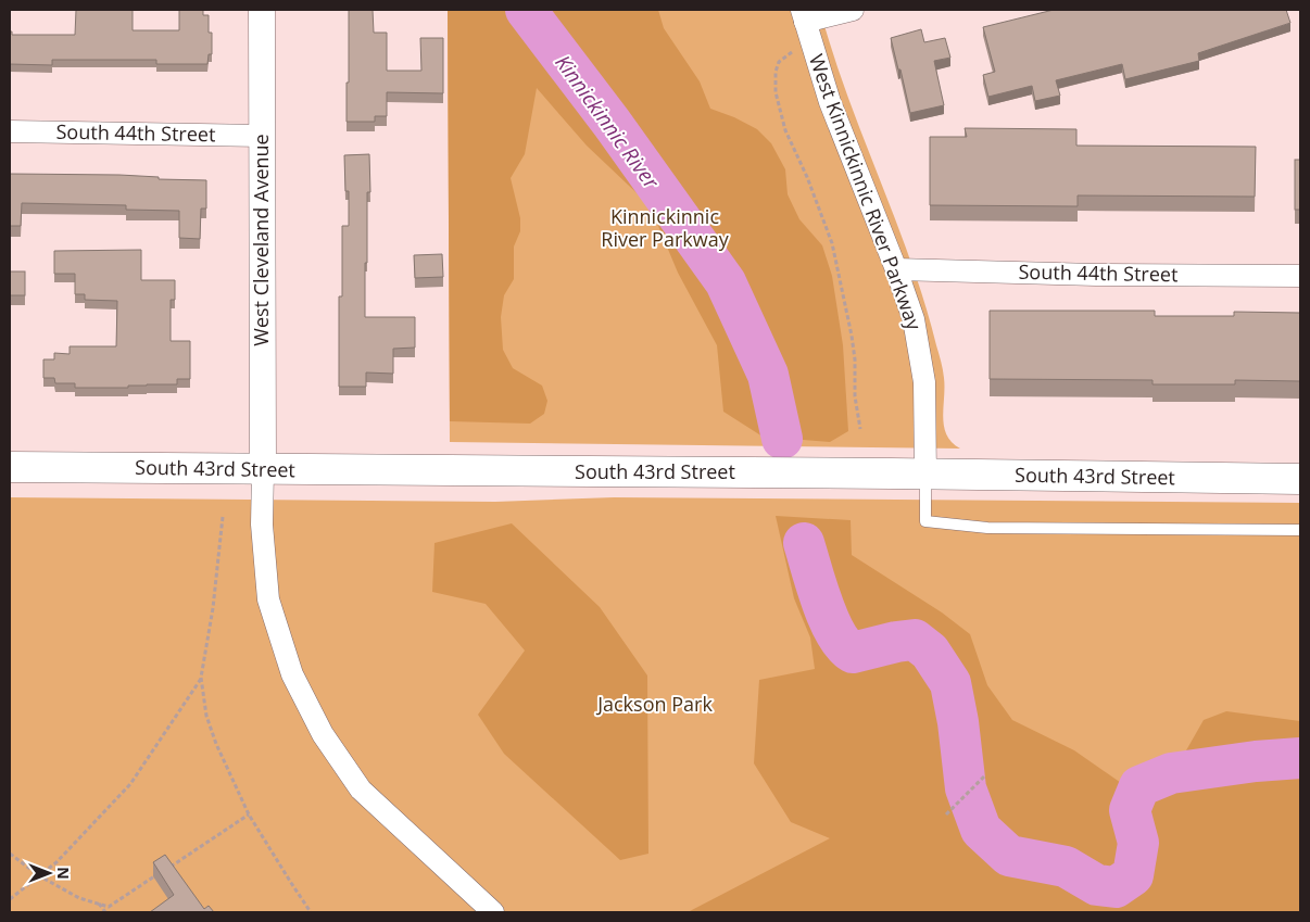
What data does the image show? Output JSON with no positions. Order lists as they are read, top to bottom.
{
  "streets": {
    "main road": ["South 43rd Street"],
    "street": ["South 44th Street", "West Kinnickinnic River Parkway", "West Cleveland Avenue"]
  },
  "crossings": [
    ["South 44th Street", "West Kinnickinnic River Parkway"],
    ["South 44th Street", "West Cleveland Avenue"],
    ["West Kinnickinnic River Parkway", "South 43rd Street"],
    ["West Cleveland Avenue", "South 43rd Street"]
  ],
  "water": ["Kinnickinnic River"],
  "parks": ["Kinnickinnic River Parkway", "Jackson Park"],
  "north": "right"
}
